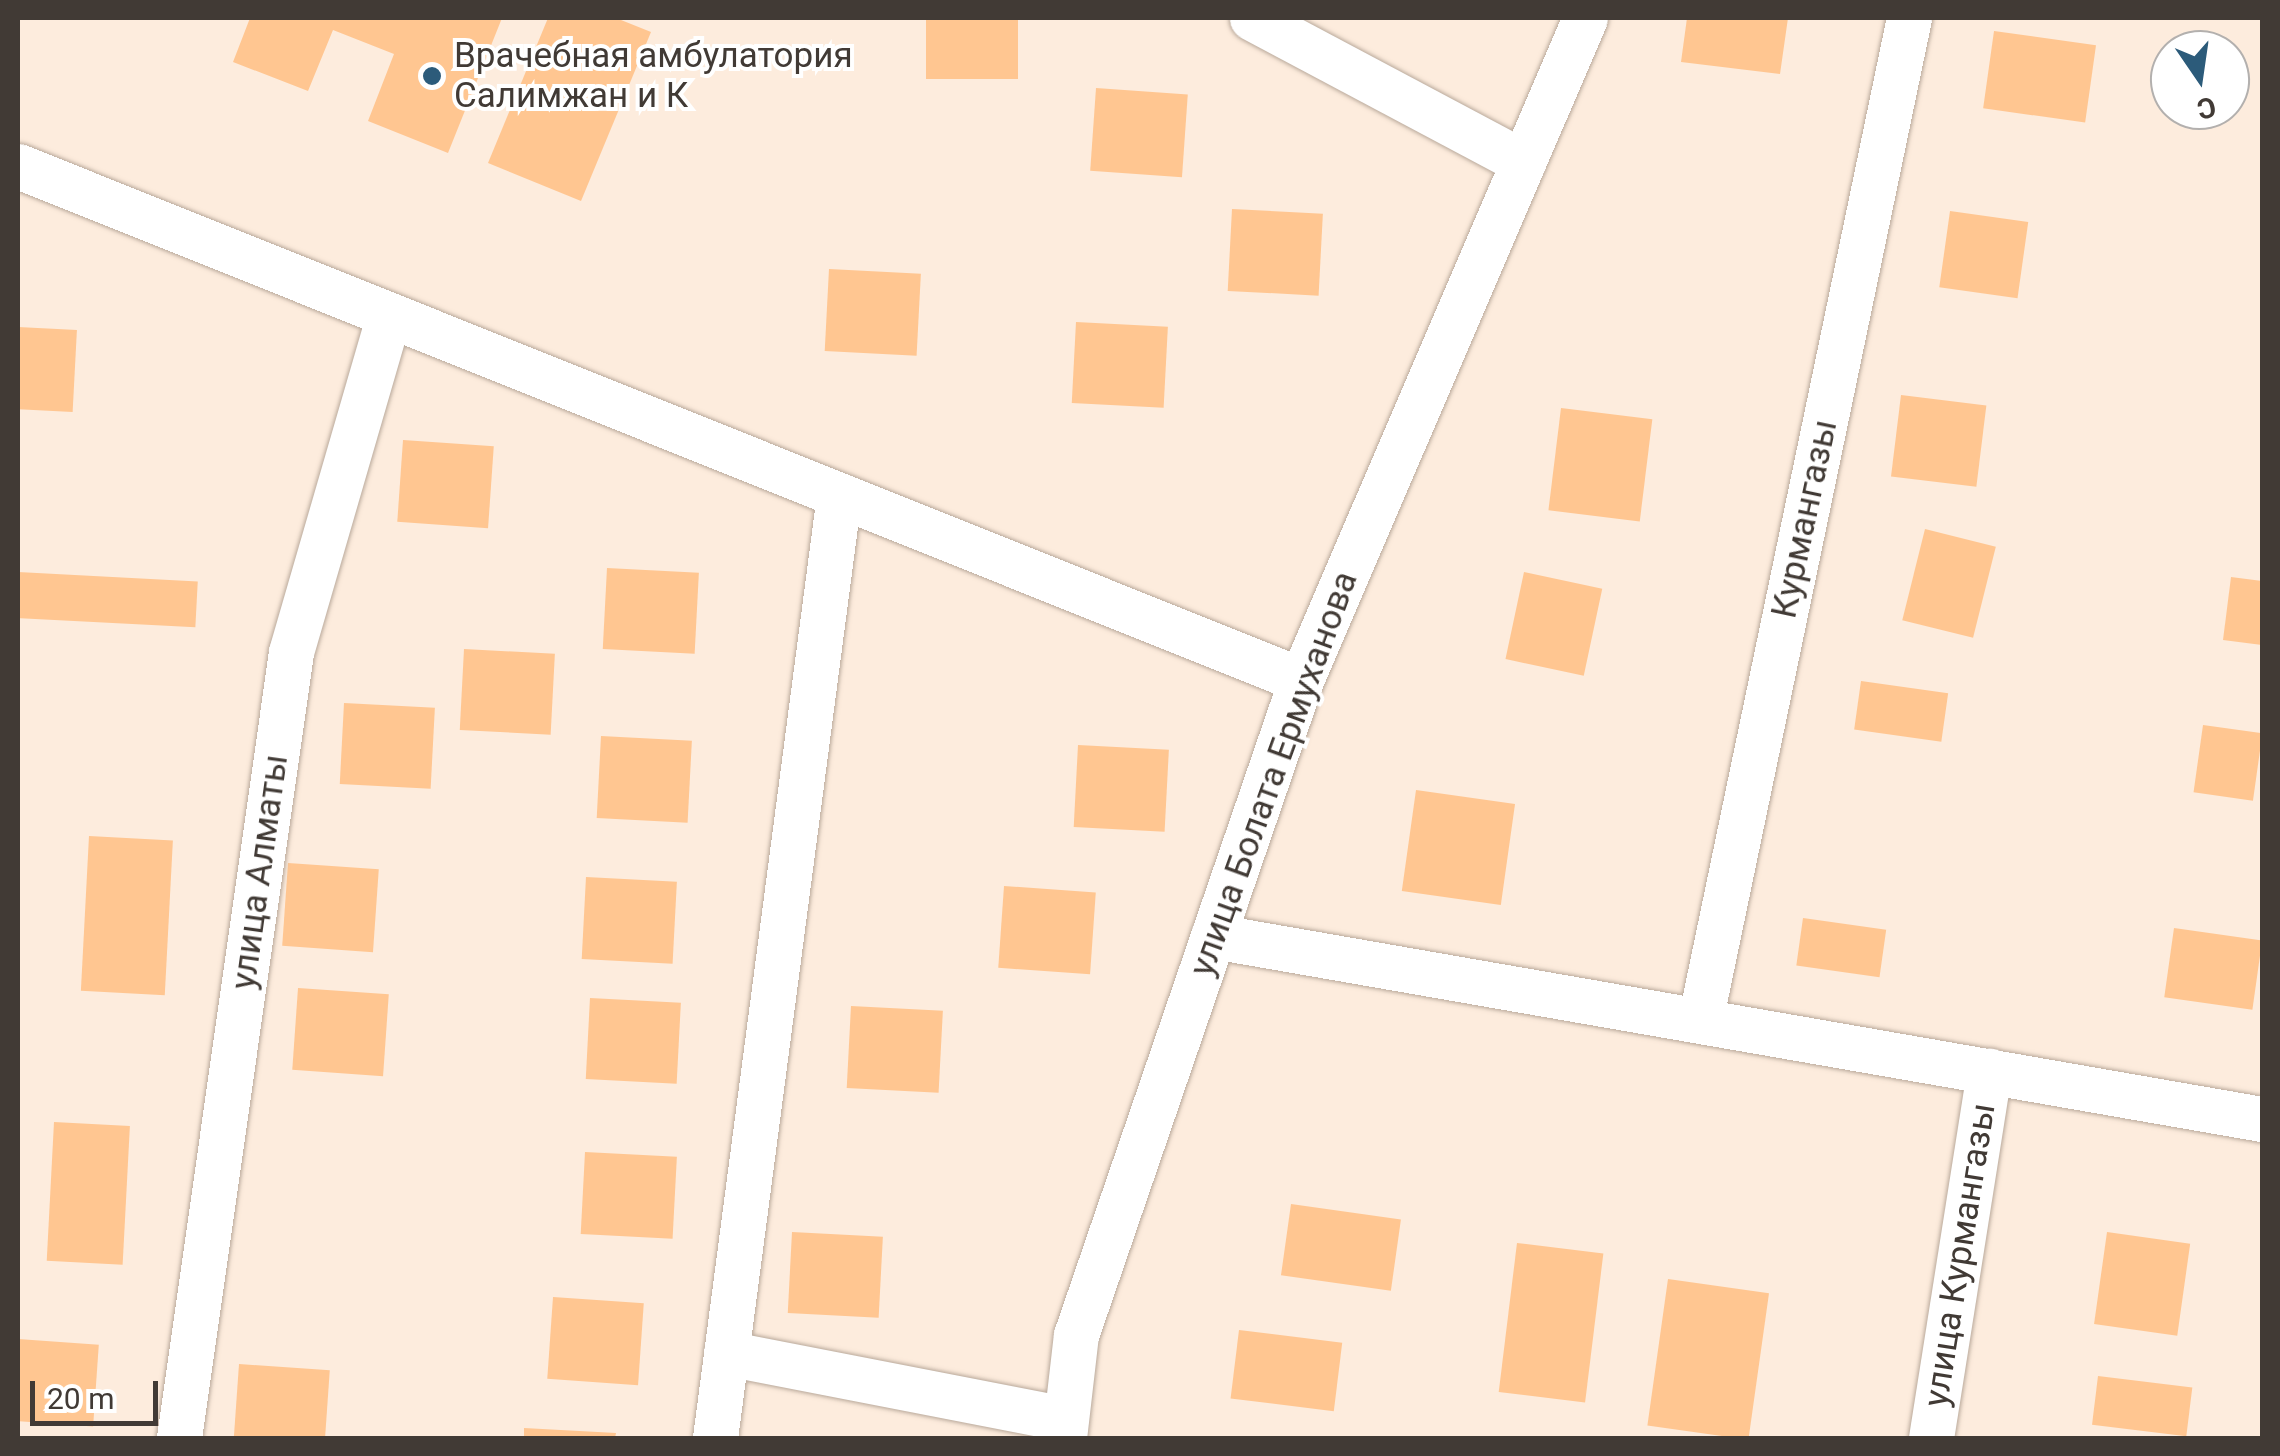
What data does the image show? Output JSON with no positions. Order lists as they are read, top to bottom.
{
  "streets": {
    "street": [
      "Курмангазы",
      "улица Болата Ермуханова",
      "улица Алматы",
      "улица Курмангазы"
    ]
  },
  "places": ["Врачебная амбулатория Салимжан и К"],
  "scale_bar": "20 m",
  "north": "bottom"
}
